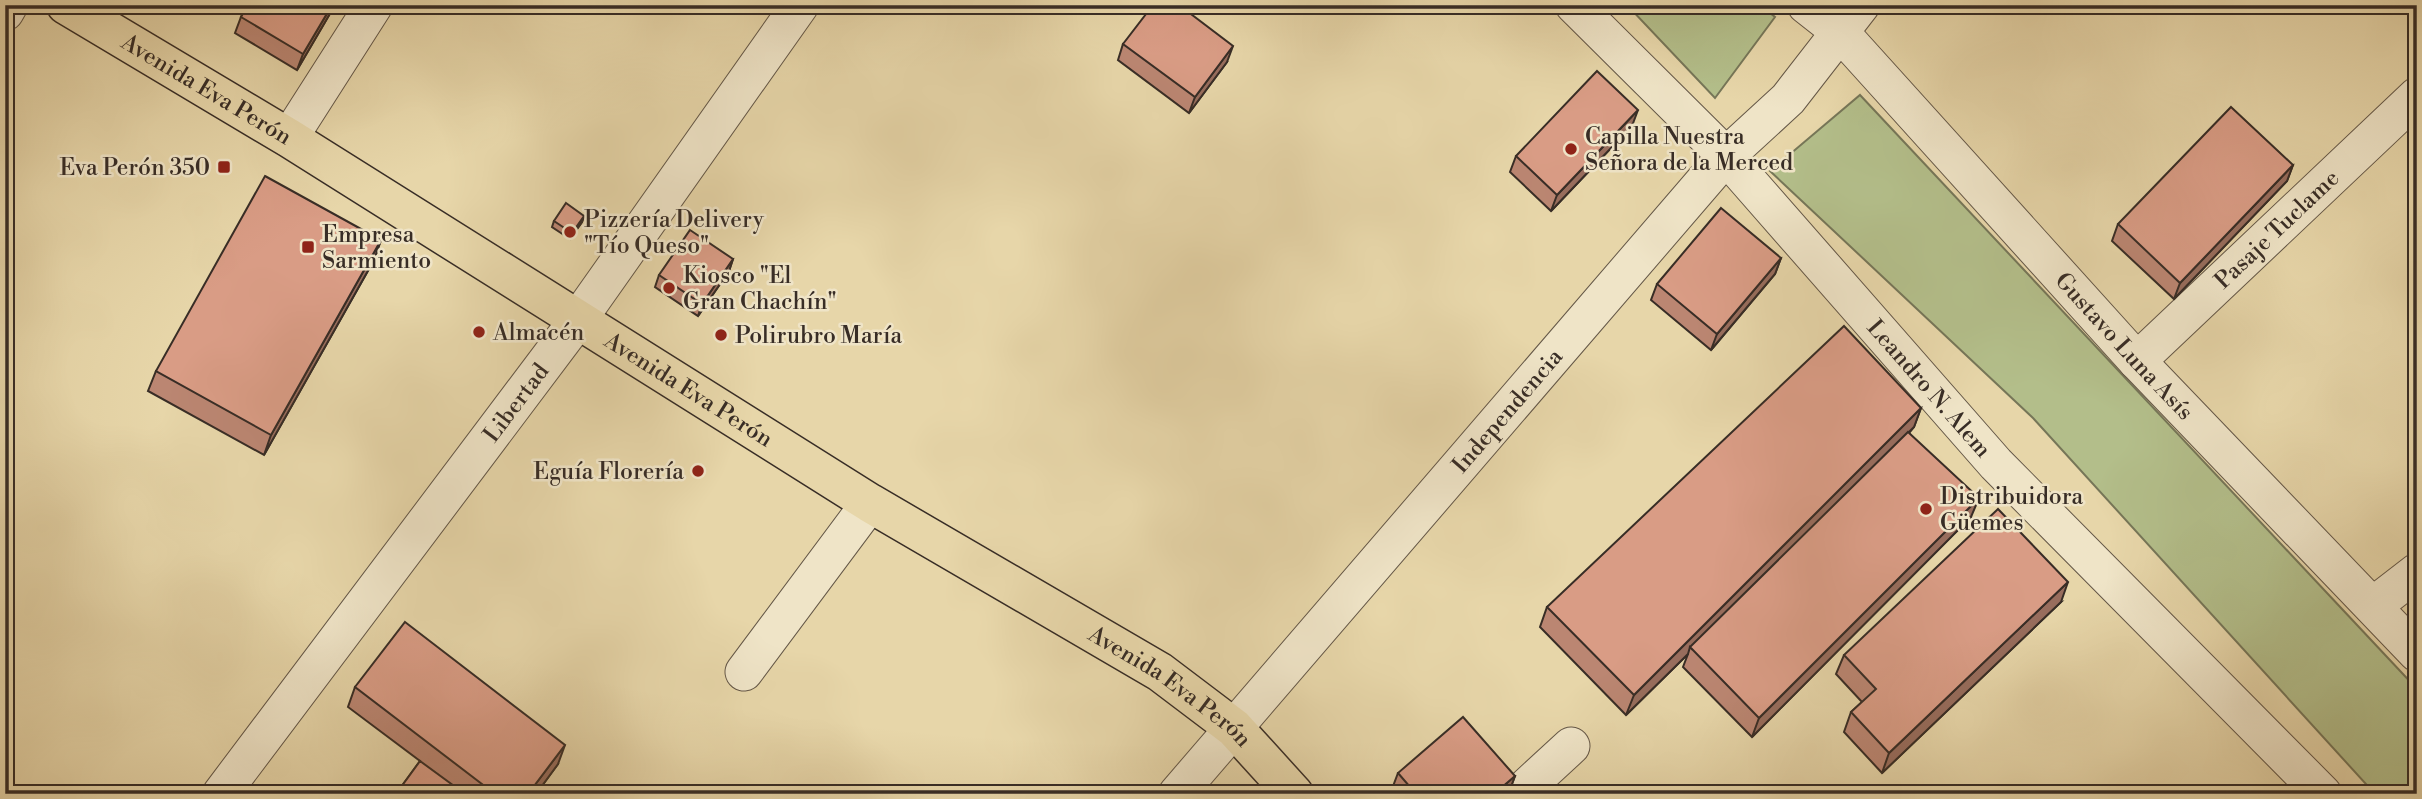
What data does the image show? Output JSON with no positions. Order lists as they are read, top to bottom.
{
  "streets": {
    "main road": ["Avenida Eva Perón"],
    "street": [
      "Pasaje Tuclame",
      "Gustavo Luna Asís",
      "Leandro N. Alem",
      "Libertad",
      "Independencia"
    ]
  },
  "crossings": [
    ["Avenida Eva Perón", "Libertad"],
    ["Avenida Eva Perón", "Independencia"],
    ["Pasaje Tuclame", "Gustavo Luna Asís"],
    ["Gustavo Luna Asís", "Independencia"],
    ["Leandro N. Alem", "Independencia"]
  ],
  "places": {
    "other": [
      "Capilla Nuestra Señora de la Merced",
      "Pizzería Delivery \"Tío Queso\"",
      "Kiosco \"El Gran Chachín\"",
      "Almacén",
      "Polirubro María",
      "Eguía Florería",
      "Distribuidora Güemes"
    ],
    "transit": ["Eva Perón 350", "Empresa Sarmiento"]
  }
}
